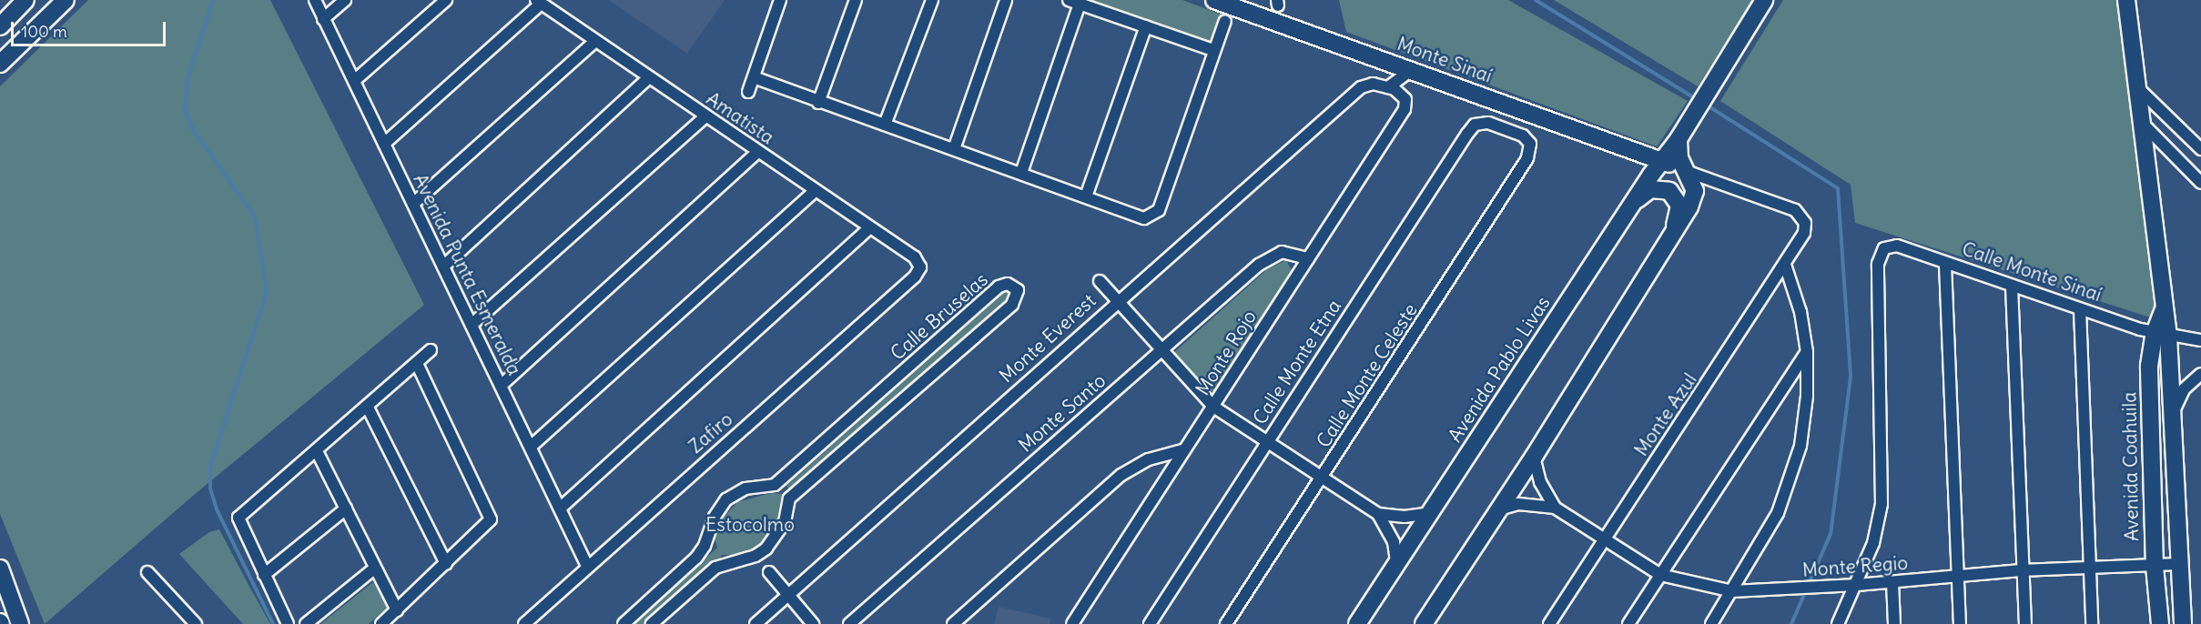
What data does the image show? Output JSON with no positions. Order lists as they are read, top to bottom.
{
  "streets": {
    "main road": ["Monte Sinaí", "Avenida Pablo Livas", "Avenida Coahuila"],
    "street": [
      "Amatista",
      "Calle Monte Sinaí",
      "Avenida Punta Esmeralda",
      "Calle Bruselas",
      "Monte Everest",
      "Monte Rojo",
      "Calle Monte Etna",
      "Calle Monte Celeste",
      "Monte Santo",
      "Monte Azul",
      "Zafiro",
      "Monte Regio"
    ]
  },
  "crossings": [
    ["Monte Sinaí", "Avenida Pablo Livas"],
    ["Amatista", "Zafiro"],
    ["Calle Monte Sinaí", "Avenida Coahuila"],
    ["Calle Monte Sinaí", "Monte Regio"],
    ["Avenida Punta Esmeralda", "Zafiro"],
    ["Monte Everest", "Monte Rojo"],
    ["Monte Rojo", "Monte Santo"],
    ["Calle Monte Etna", "Calle Monte Celeste"],
    ["Monte Azul", "Monte Regio"],
    ["Avenida Coahuila", "Monte Regio"]
  ],
  "parks": ["Estocolmo"],
  "scale_bar": "100 m"
}
